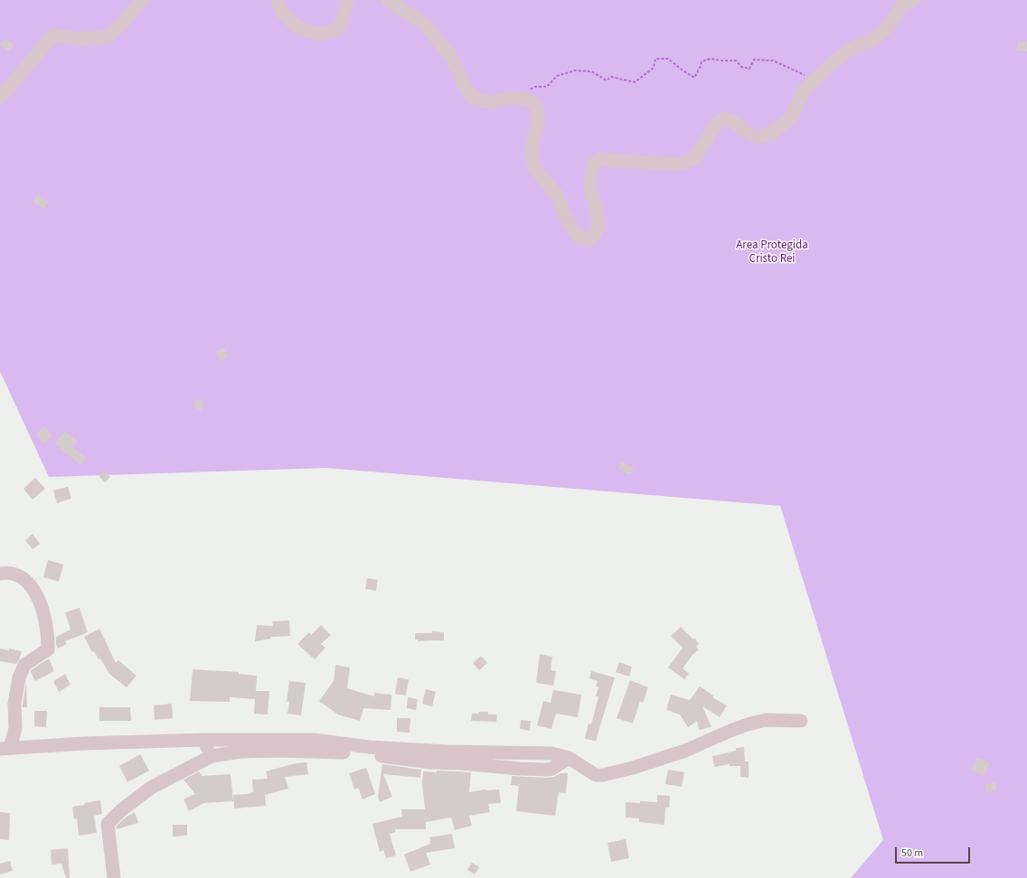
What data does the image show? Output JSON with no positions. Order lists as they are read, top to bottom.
{
  "parks": ["Area Protegida Cristo Rei"],
  "scale_bar": "50 m"
}
